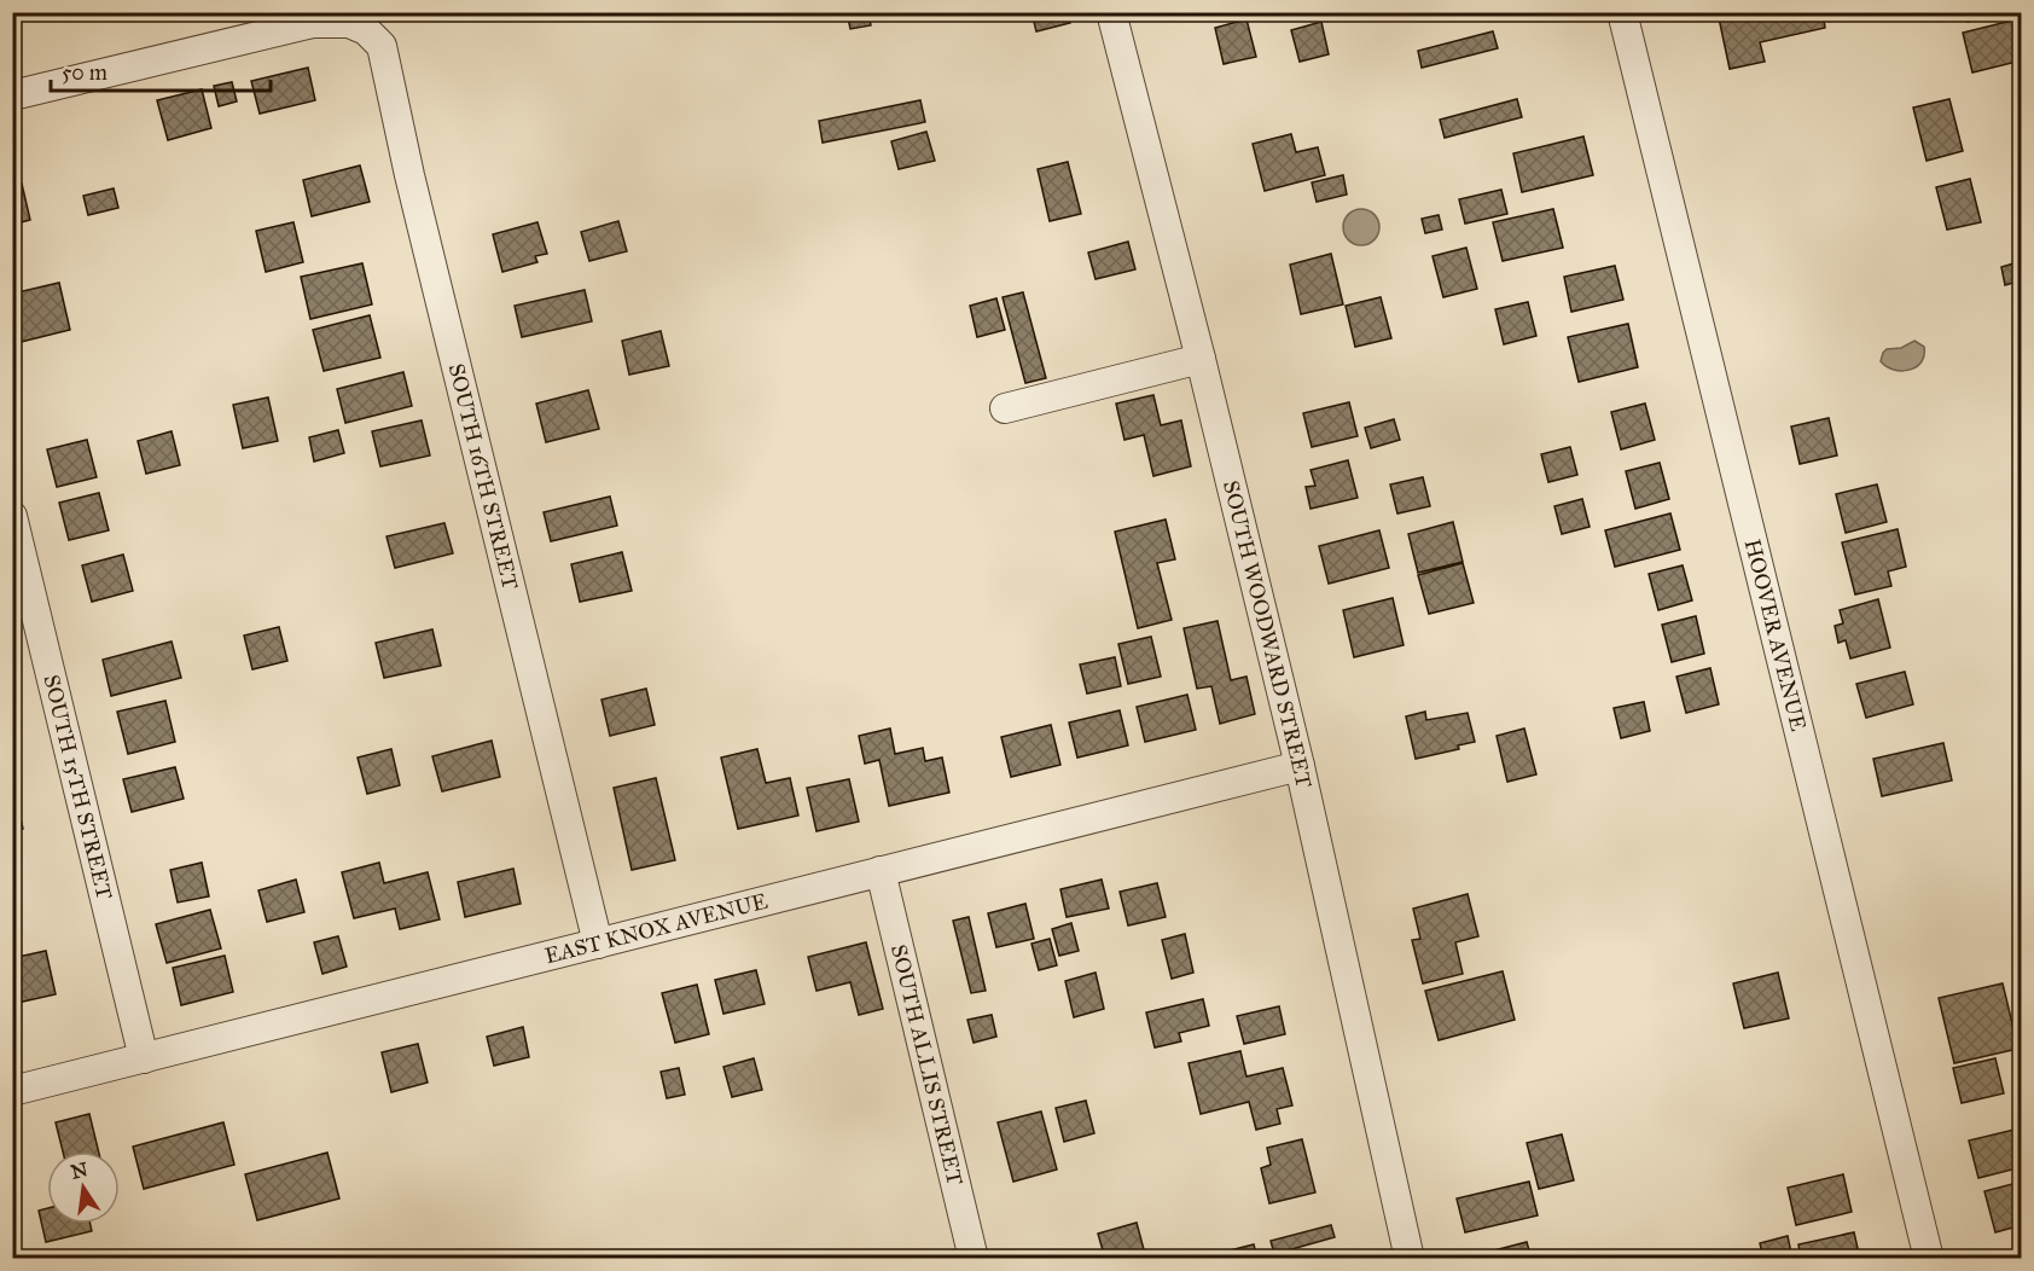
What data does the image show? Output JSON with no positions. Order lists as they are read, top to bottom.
{
  "streets": {
    "street": [
      "SOUTH 16TH STREET",
      "SOUTH WOODWARD STREET",
      "HOOVER AVENUE",
      "SOUTH 15TH STREET",
      "EAST KNOX AVENUE",
      "SOUTH ALLIS STREET"
    ]
  },
  "crossings": [
    ["SOUTH 16TH STREET", "EAST KNOX AVENUE"],
    ["SOUTH WOODWARD STREET", "EAST KNOX AVENUE"],
    ["SOUTH 15TH STREET", "EAST KNOX AVENUE"],
    ["EAST KNOX AVENUE", "SOUTH ALLIS STREET"]
  ],
  "scale_bar": "50 m",
  "north": "top"
}
